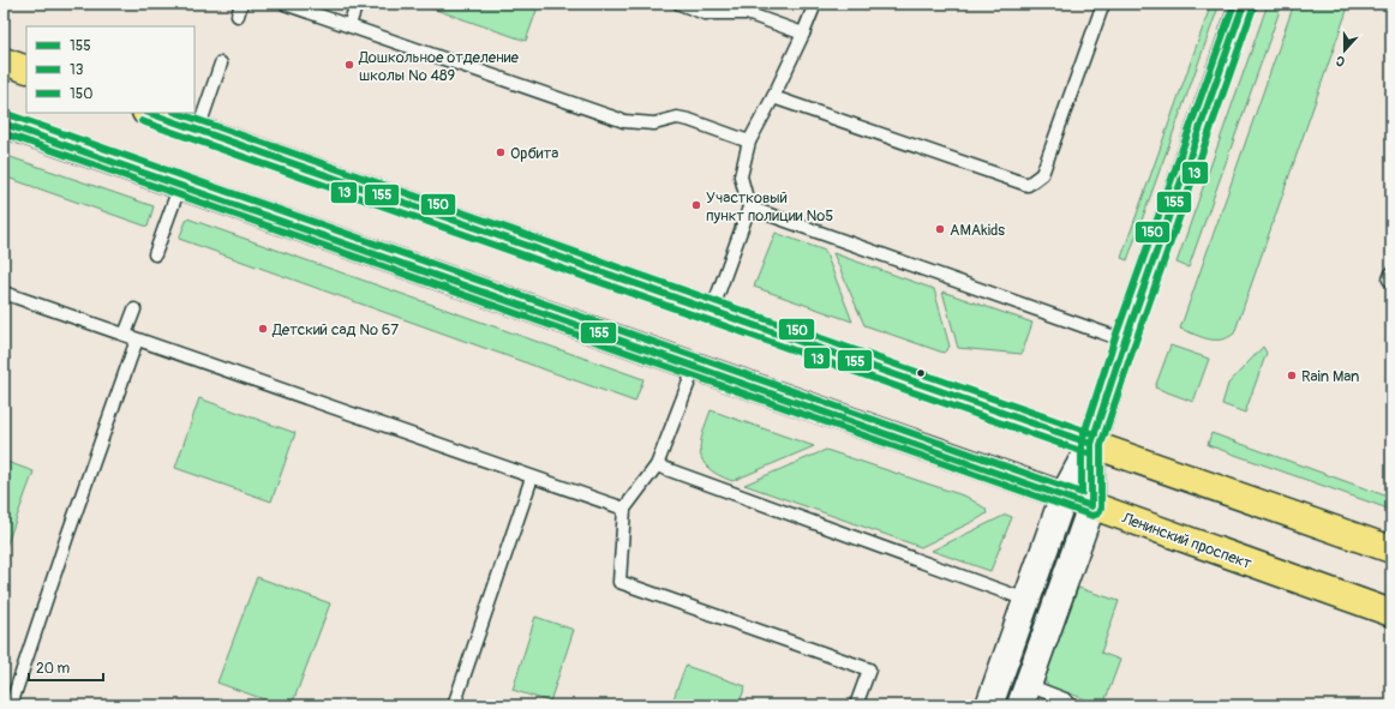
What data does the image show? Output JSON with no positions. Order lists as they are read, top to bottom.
{
  "streets": {
    "main road": ["Ленинский проспект"]
  },
  "places": [
    "Дошкольное отделение школы № 489",
    "Орбита",
    "Участковый пункт полиции №5",
    "AMAkids",
    "Детский сад № 67",
    "Rain Man"
  ],
  "lines": ["transit line 155", "transit line 150", "transit line 13"],
  "legend": ["155", "13", "150"],
  "scale_bar": "20 m",
  "north": "bottom"
}
